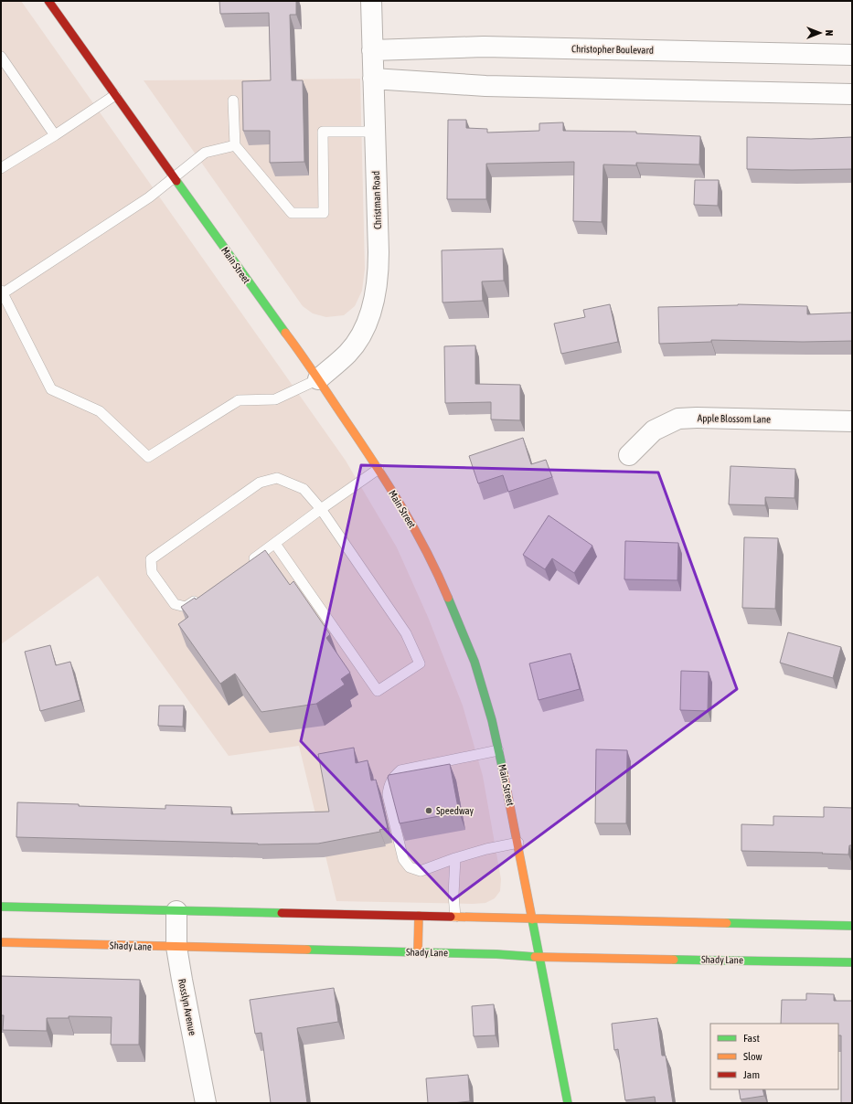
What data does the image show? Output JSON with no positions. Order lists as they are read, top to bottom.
{
  "streets": {
    "street": [
      "Christopher Boulevard",
      "Christman Road",
      "Main Street",
      "Apple Blossom Lane",
      "Shady Lane",
      "Rosslyn Avenue"
    ]
  },
  "crossings": [
    ["Christopher Boulevard", "Christman Road"],
    ["Christman Road", "Main Street"],
    ["Main Street", "Shady Lane"],
    ["Shady Lane", "Rosslyn Avenue"]
  ],
  "places": ["Speedway"],
  "legend": ["Fast", "Slow", "Jam"],
  "north": "right"
}
